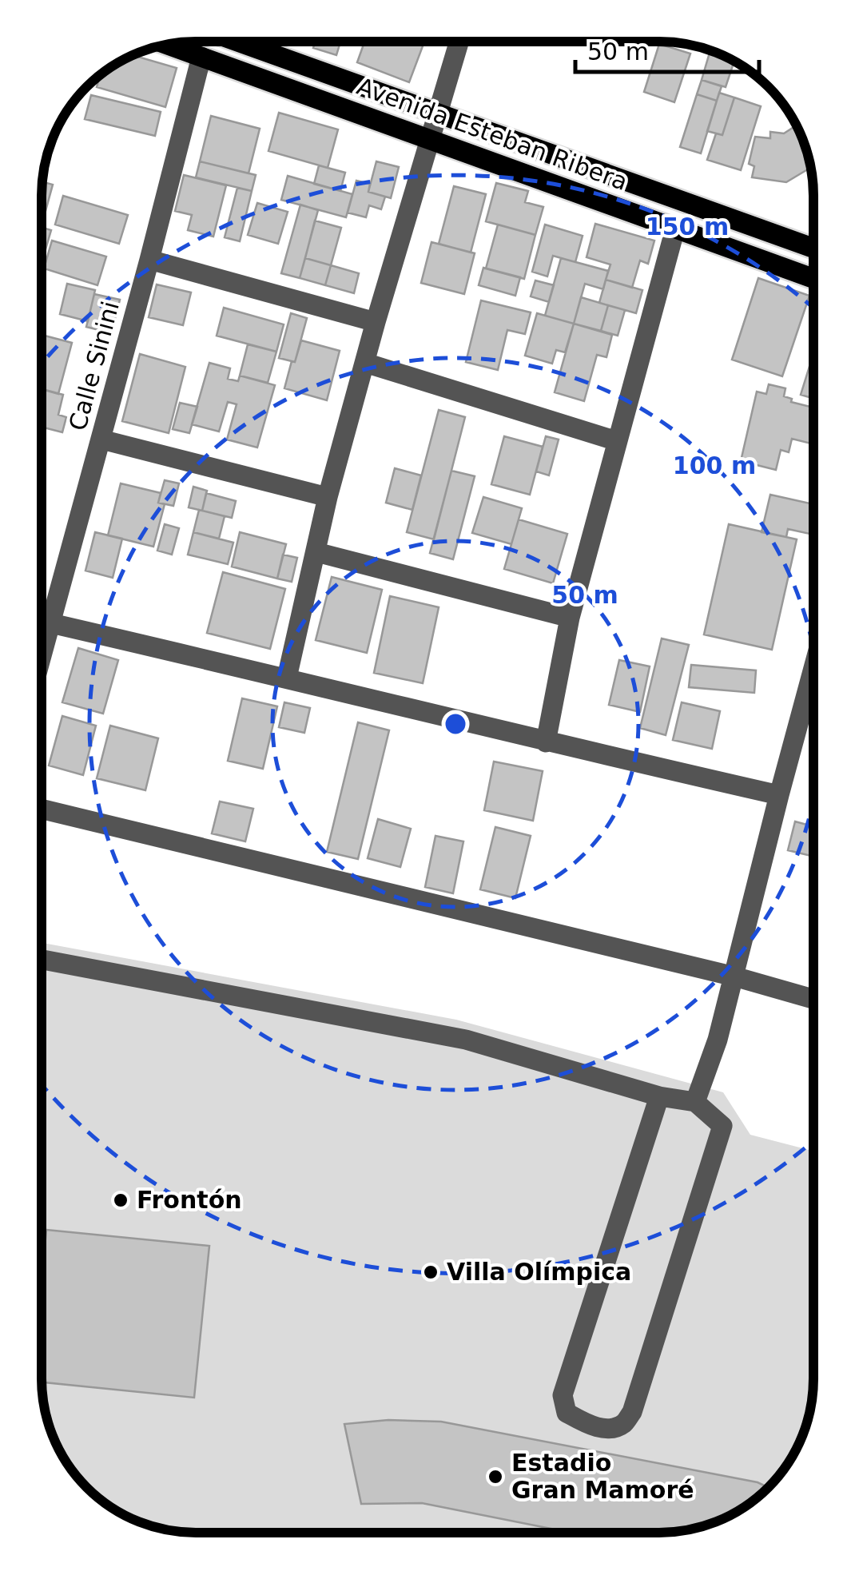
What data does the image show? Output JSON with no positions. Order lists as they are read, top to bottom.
{
  "streets": {
    "main road": ["Avenida Esteban Ribera"],
    "street": ["Calle Sinini"]
  },
  "crossings": [
    ["Avenida Esteban Ribera", "Calle Sinini"]
  ],
  "places": ["Frontón", "Villa Olímpica", "Estadio Gran Mamoré"],
  "scale_bar": "50 m",
  "rings": ["150 m", "100 m", "50 m"]
}
